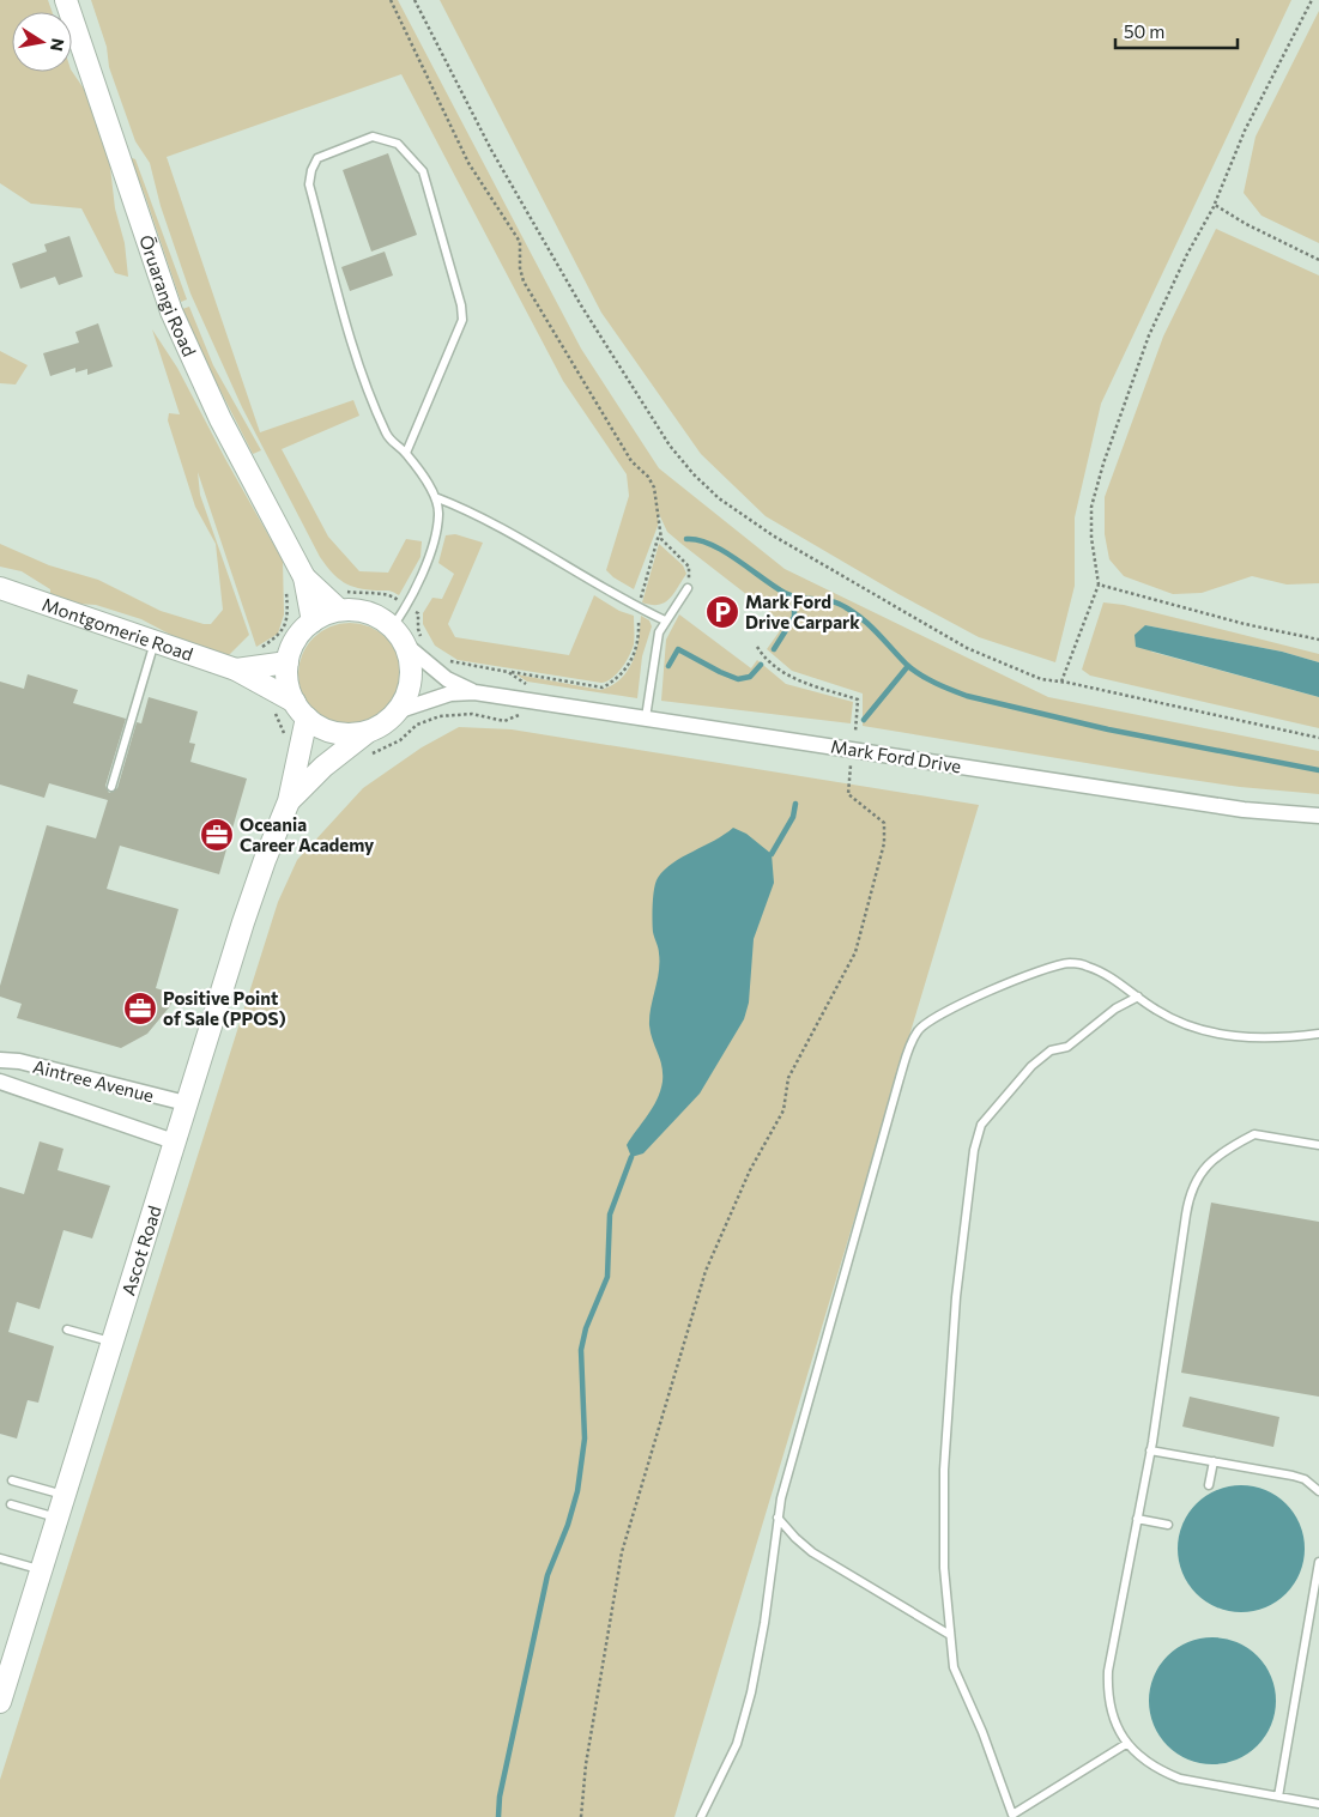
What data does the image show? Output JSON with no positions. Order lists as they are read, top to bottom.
{
  "streets": {
    "street": [
      "Ōruarangi Road",
      "Montgomerie Road",
      "Mark Ford Drive",
      "Aintree Avenue",
      "Ascot Road"
    ]
  },
  "crossings": [
    ["Ōruarangi Road", "Montgomerie Road"],
    ["Ōruarangi Road", "Mark Ford Drive"],
    ["Ōruarangi Road", "Ascot Road"],
    ["Montgomerie Road", "Mark Ford Drive"],
    ["Montgomerie Road", "Ascot Road"],
    ["Mark Ford Drive", "Ascot Road"],
    ["Aintree Avenue", "Ascot Road"]
  ],
  "places": {
    "parking": ["Mark Ford Drive Carpark"],
    "office": ["Oceania Career Academy", "Positive Point of Sale (PPOS)"]
  },
  "scale_bar": "50 m",
  "north": "right"
}
